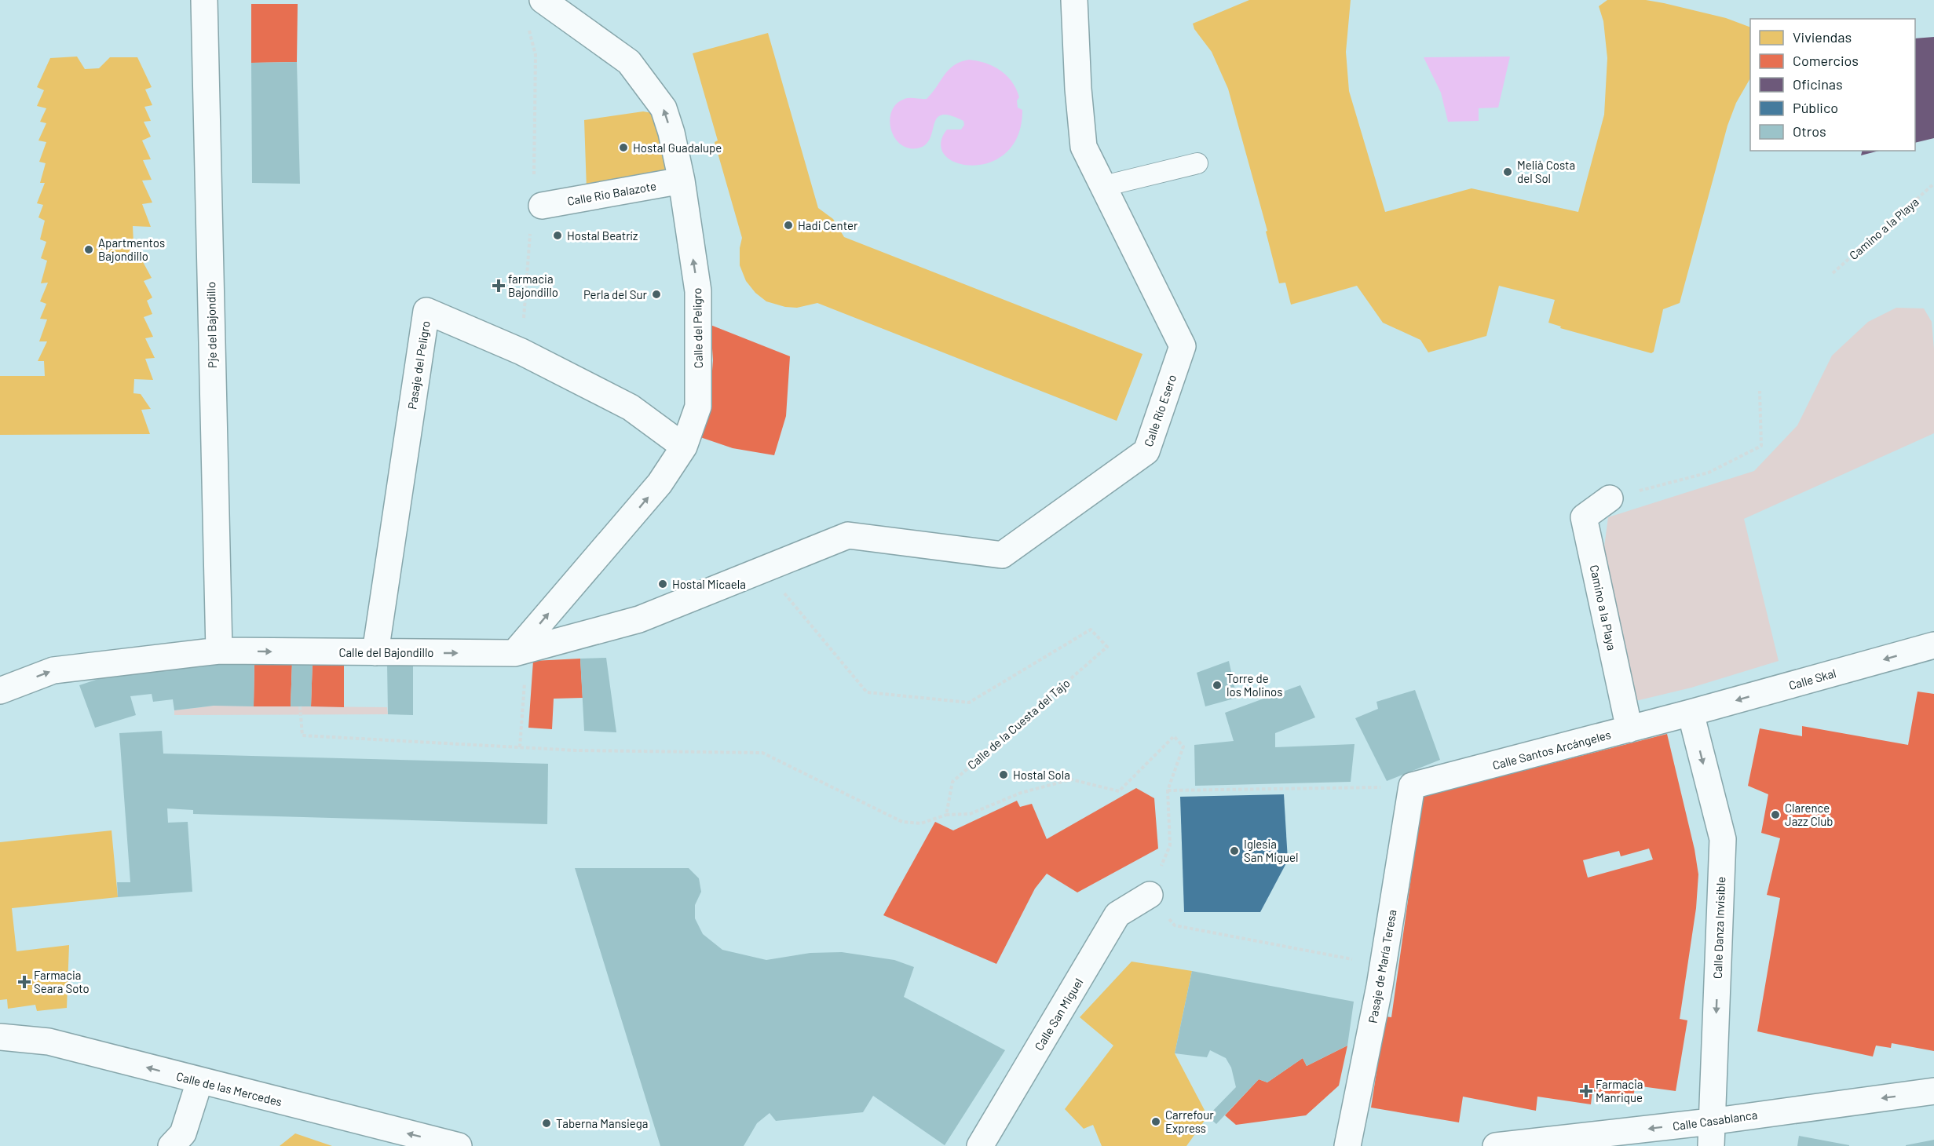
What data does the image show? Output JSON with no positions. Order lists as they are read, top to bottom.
{
  "streets": {
    "street": [
      "Calle Rio Balazote",
      "Camino a la Playa",
      "Pje del Bajondillo",
      "Calle del Peligro",
      "Pasaje del Peligro",
      "Calle Río Esero",
      "Calle del Bajondillo",
      "Calle Skal",
      "Calle Santos Arcángeles",
      "Calle Danza Invisible",
      "Pasaje de María Teresa",
      "Calle San Miguel",
      "Calle de las Mercedes",
      "Calle Casablanca"
    ],
    "path": ["Calle de la Cuesta del Tajo"]
  },
  "crossings": [
    ["Calle Rio Balazote", "Calle del Peligro"],
    ["Camino a la Playa", "Calle Santos Arcángeles"],
    ["Pje del Bajondillo", "Calle del Bajondillo"],
    ["Calle del Peligro", "Pasaje del Peligro"],
    ["Calle del Peligro", "Calle del Bajondillo"],
    ["Pasaje del Peligro", "Calle del Bajondillo"],
    ["Calle Río Esero", "Calle del Bajondillo"],
    ["Calle Río Esero", "Calle de la Cuesta del Tajo"],
    ["Calle del Bajondillo", "Calle de la Cuesta del Tajo"],
    ["Calle Skal", "Calle Santos Arcángeles"],
    ["Calle Skal", "Calle Danza Invisible"],
    ["Calle Santos Arcángeles", "Calle Danza Invisible"],
    ["Calle Santos Arcángeles", "Pasaje de María Teresa"],
    ["Calle Danza Invisible", "Calle Casablanca"]
  ],
  "one_way": [
    "Calle del Peligro",
    "Calle del Bajondillo",
    "Calle Skal",
    "Calle Danza Invisible",
    "Calle de las Mercedes",
    "Calle Casablanca"
  ],
  "places": {
    "other": [
      "Hostal Guadalupe",
      "Melià Costa del Sol",
      "Hadi Center",
      "Hostal Beatríz",
      "Apartmentos Bajondillo",
      "Perla del Sur",
      "Hostal Micaela",
      "Torre de los Molinos",
      "Hostal Sola",
      "Clarence Jazz Club",
      "Iglesia San Miguel",
      "Carrefour Express",
      "Taberna Mansiega"
    ],
    "health": ["farmacia Bajondillo", "Farmacia Seara Soto", "Farmacia Manrique"]
  },
  "legend": [
    "Viviendas",
    "Comercios",
    "Oficinas",
    "Público",
    "Otros"
  ]
}
